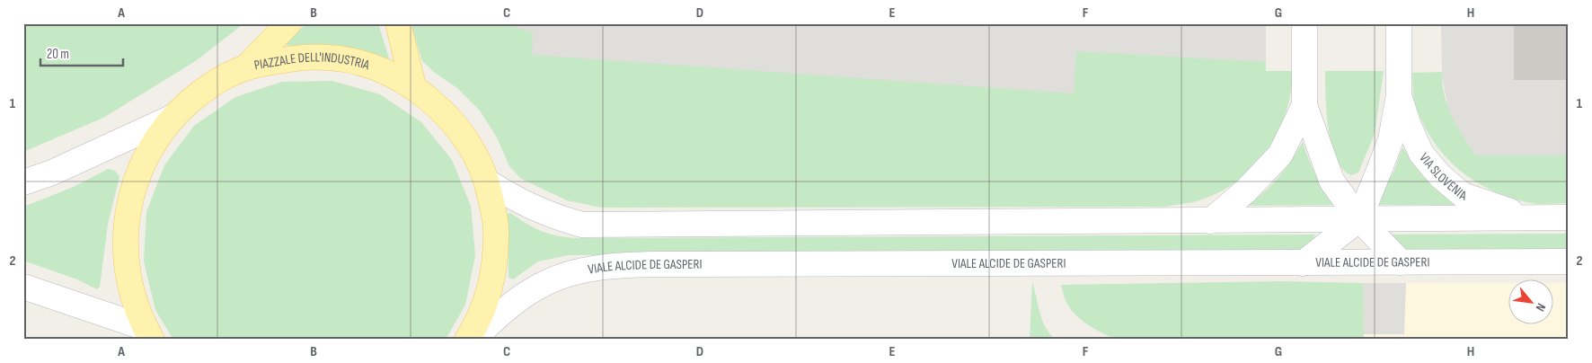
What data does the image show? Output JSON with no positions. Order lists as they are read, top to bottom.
{
  "streets": {
    "main road": ["PIAZZALE DELL'INDUSTRIA"],
    "street": ["VIA SLOVENIA", "VIALE ALCIDE DE GASPERI"]
  },
  "crossings": [
    ["VIA SLOVENIA", "VIALE ALCIDE DE GASPERI"]
  ],
  "scale_bar": "20 m",
  "north": "bottom right",
  "grid": {
    "columns": [
      "A",
      "B",
      "C",
      "D",
      "E",
      "F",
      "G",
      "H"
    ],
    "rows": ["1", "2"]
  }
}
